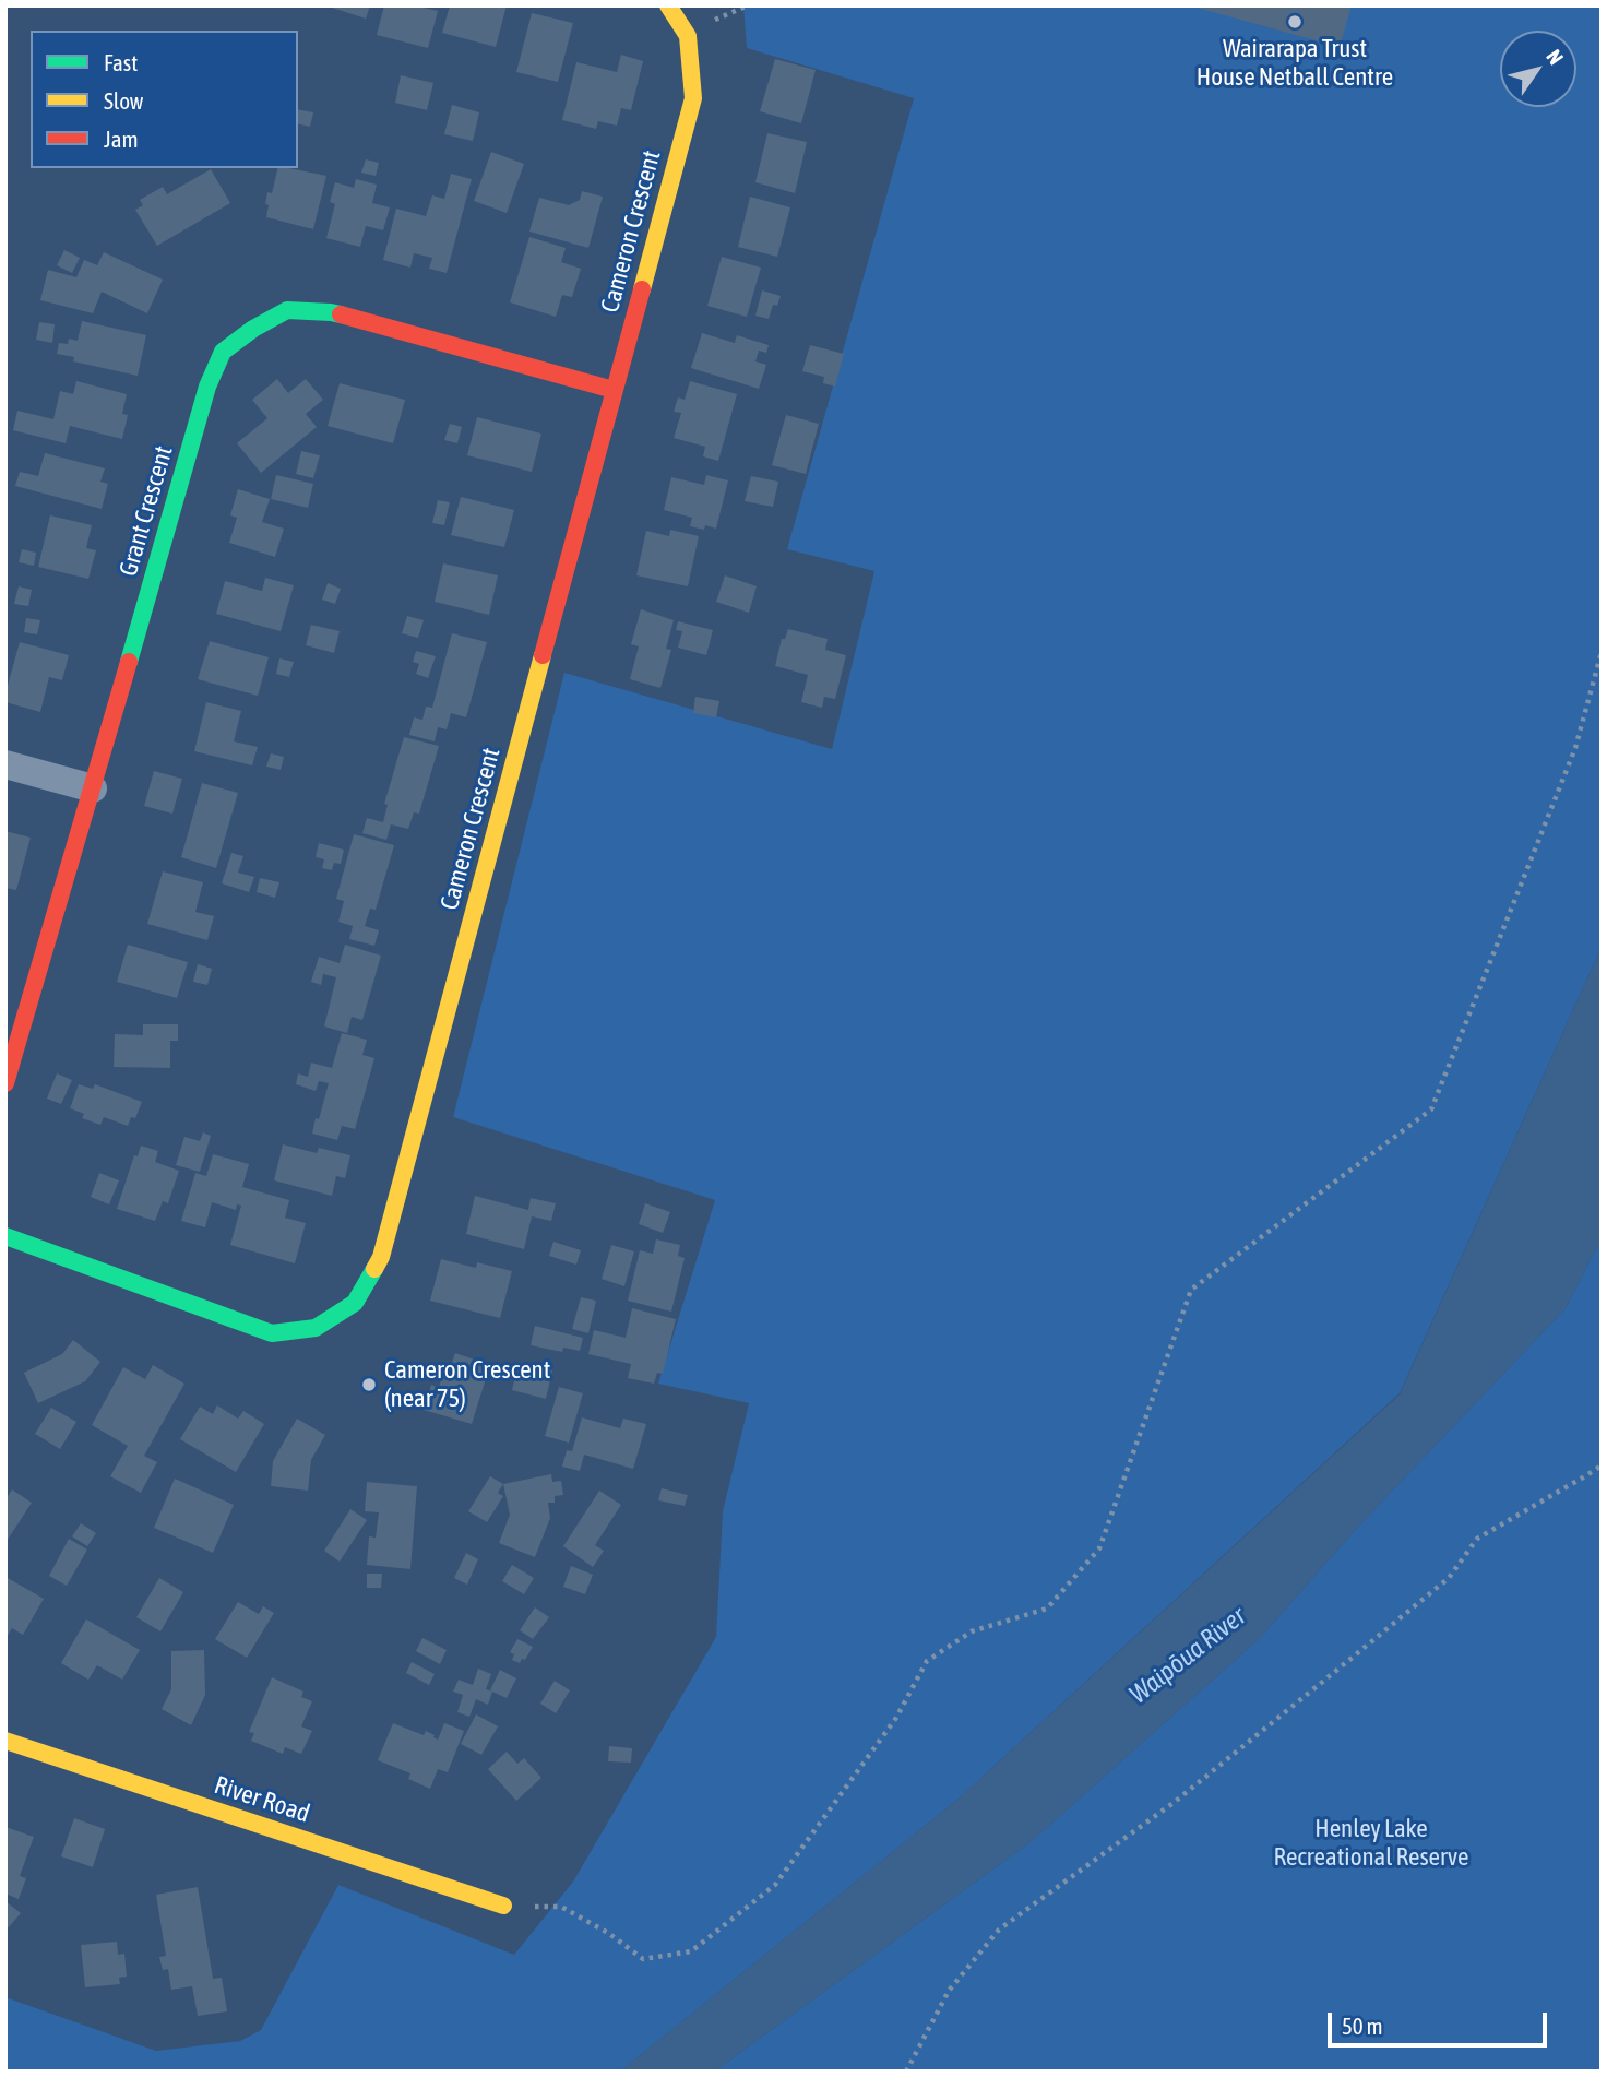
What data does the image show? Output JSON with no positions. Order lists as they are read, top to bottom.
{
  "streets": {
    "street": ["Cameron Crescent", "Grant Crescent", "River Road"]
  },
  "crossings": [
    ["Cameron Crescent", "Grant Crescent"]
  ],
  "water": ["Waipōua River"],
  "parks": ["Henley Lake Recreational Reserve"],
  "places": ["Wairarapa Trust House Netball Centre", "Cameron Crescent (near 75)"],
  "legend": ["Fast", "Slow", "Jam"],
  "scale_bar": "50 m",
  "north": "top right"
}
